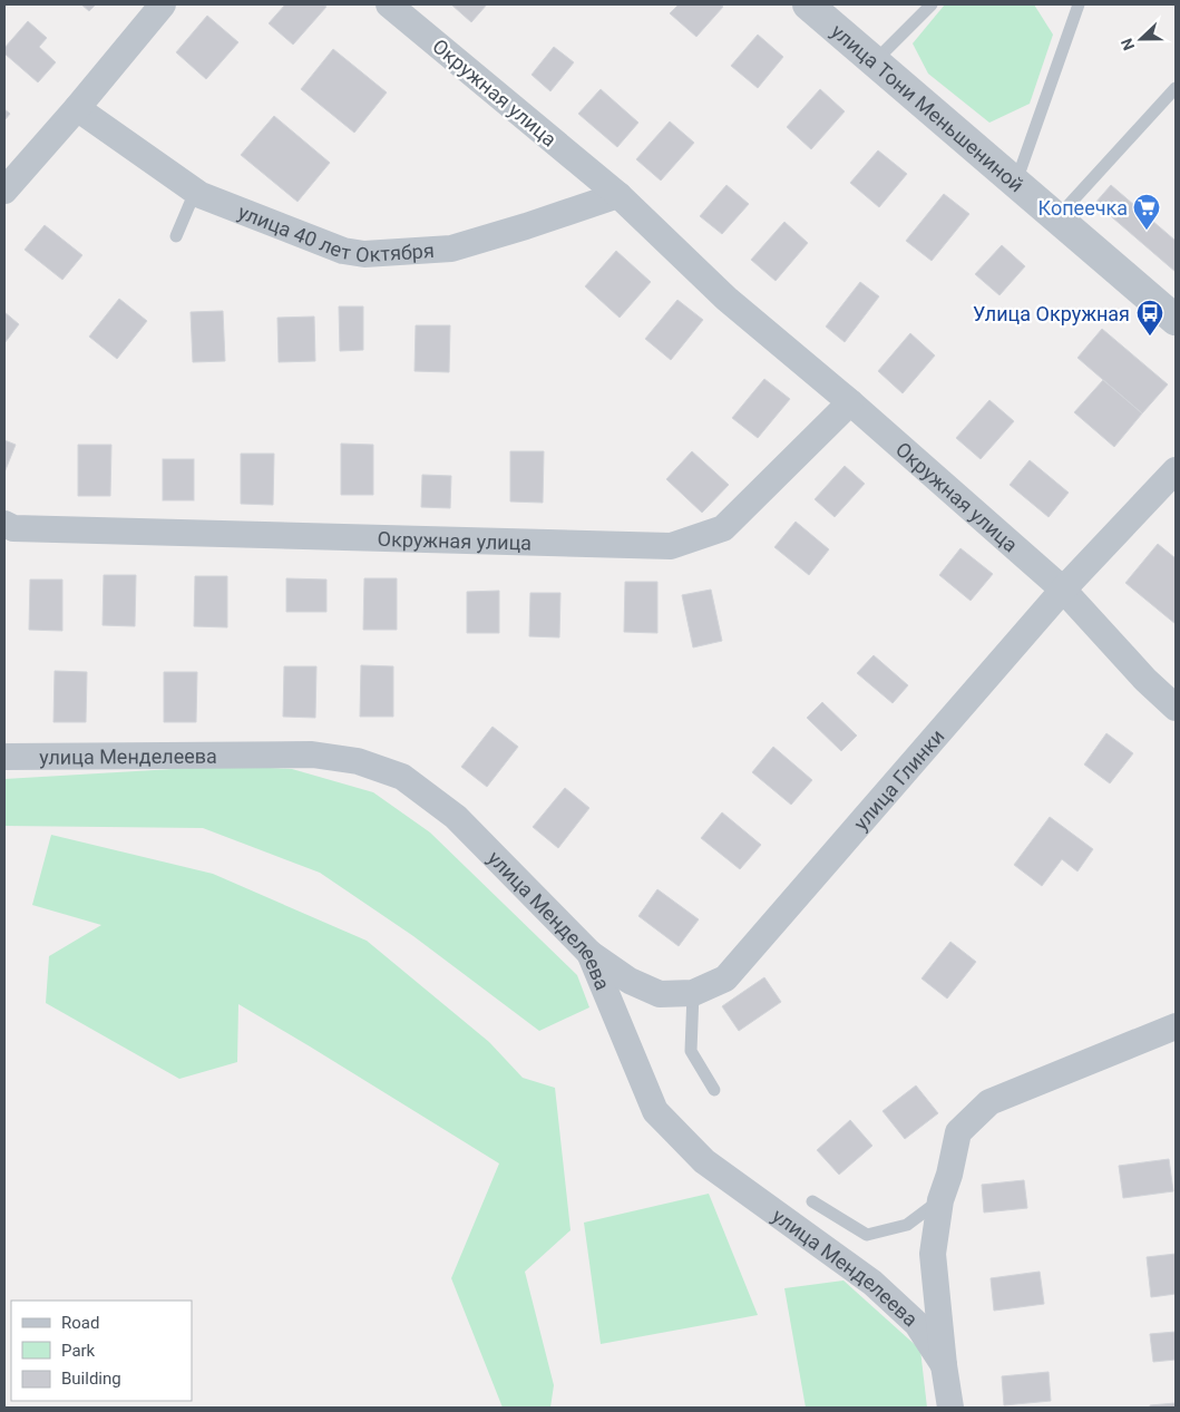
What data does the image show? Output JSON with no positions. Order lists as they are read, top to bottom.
{
  "streets": {
    "street": [
      "Окружная улица",
      "улица Тони Меньшениной",
      "улица 40 лет Октября",
      "улица Менделеева",
      "улица Глинки"
    ]
  },
  "crossings": [
    ["Окружная улица", "улица 40 лет Октября"],
    ["Окружная улица", "улица Глинки"],
    ["улица Менделеева", "улица Глинки"]
  ],
  "places": {
    "supermarket": ["Копеечка"],
    "bus stop": ["Улица Окружная"]
  },
  "legend": ["Road", "Park", "Building"],
  "north": "left"
}
